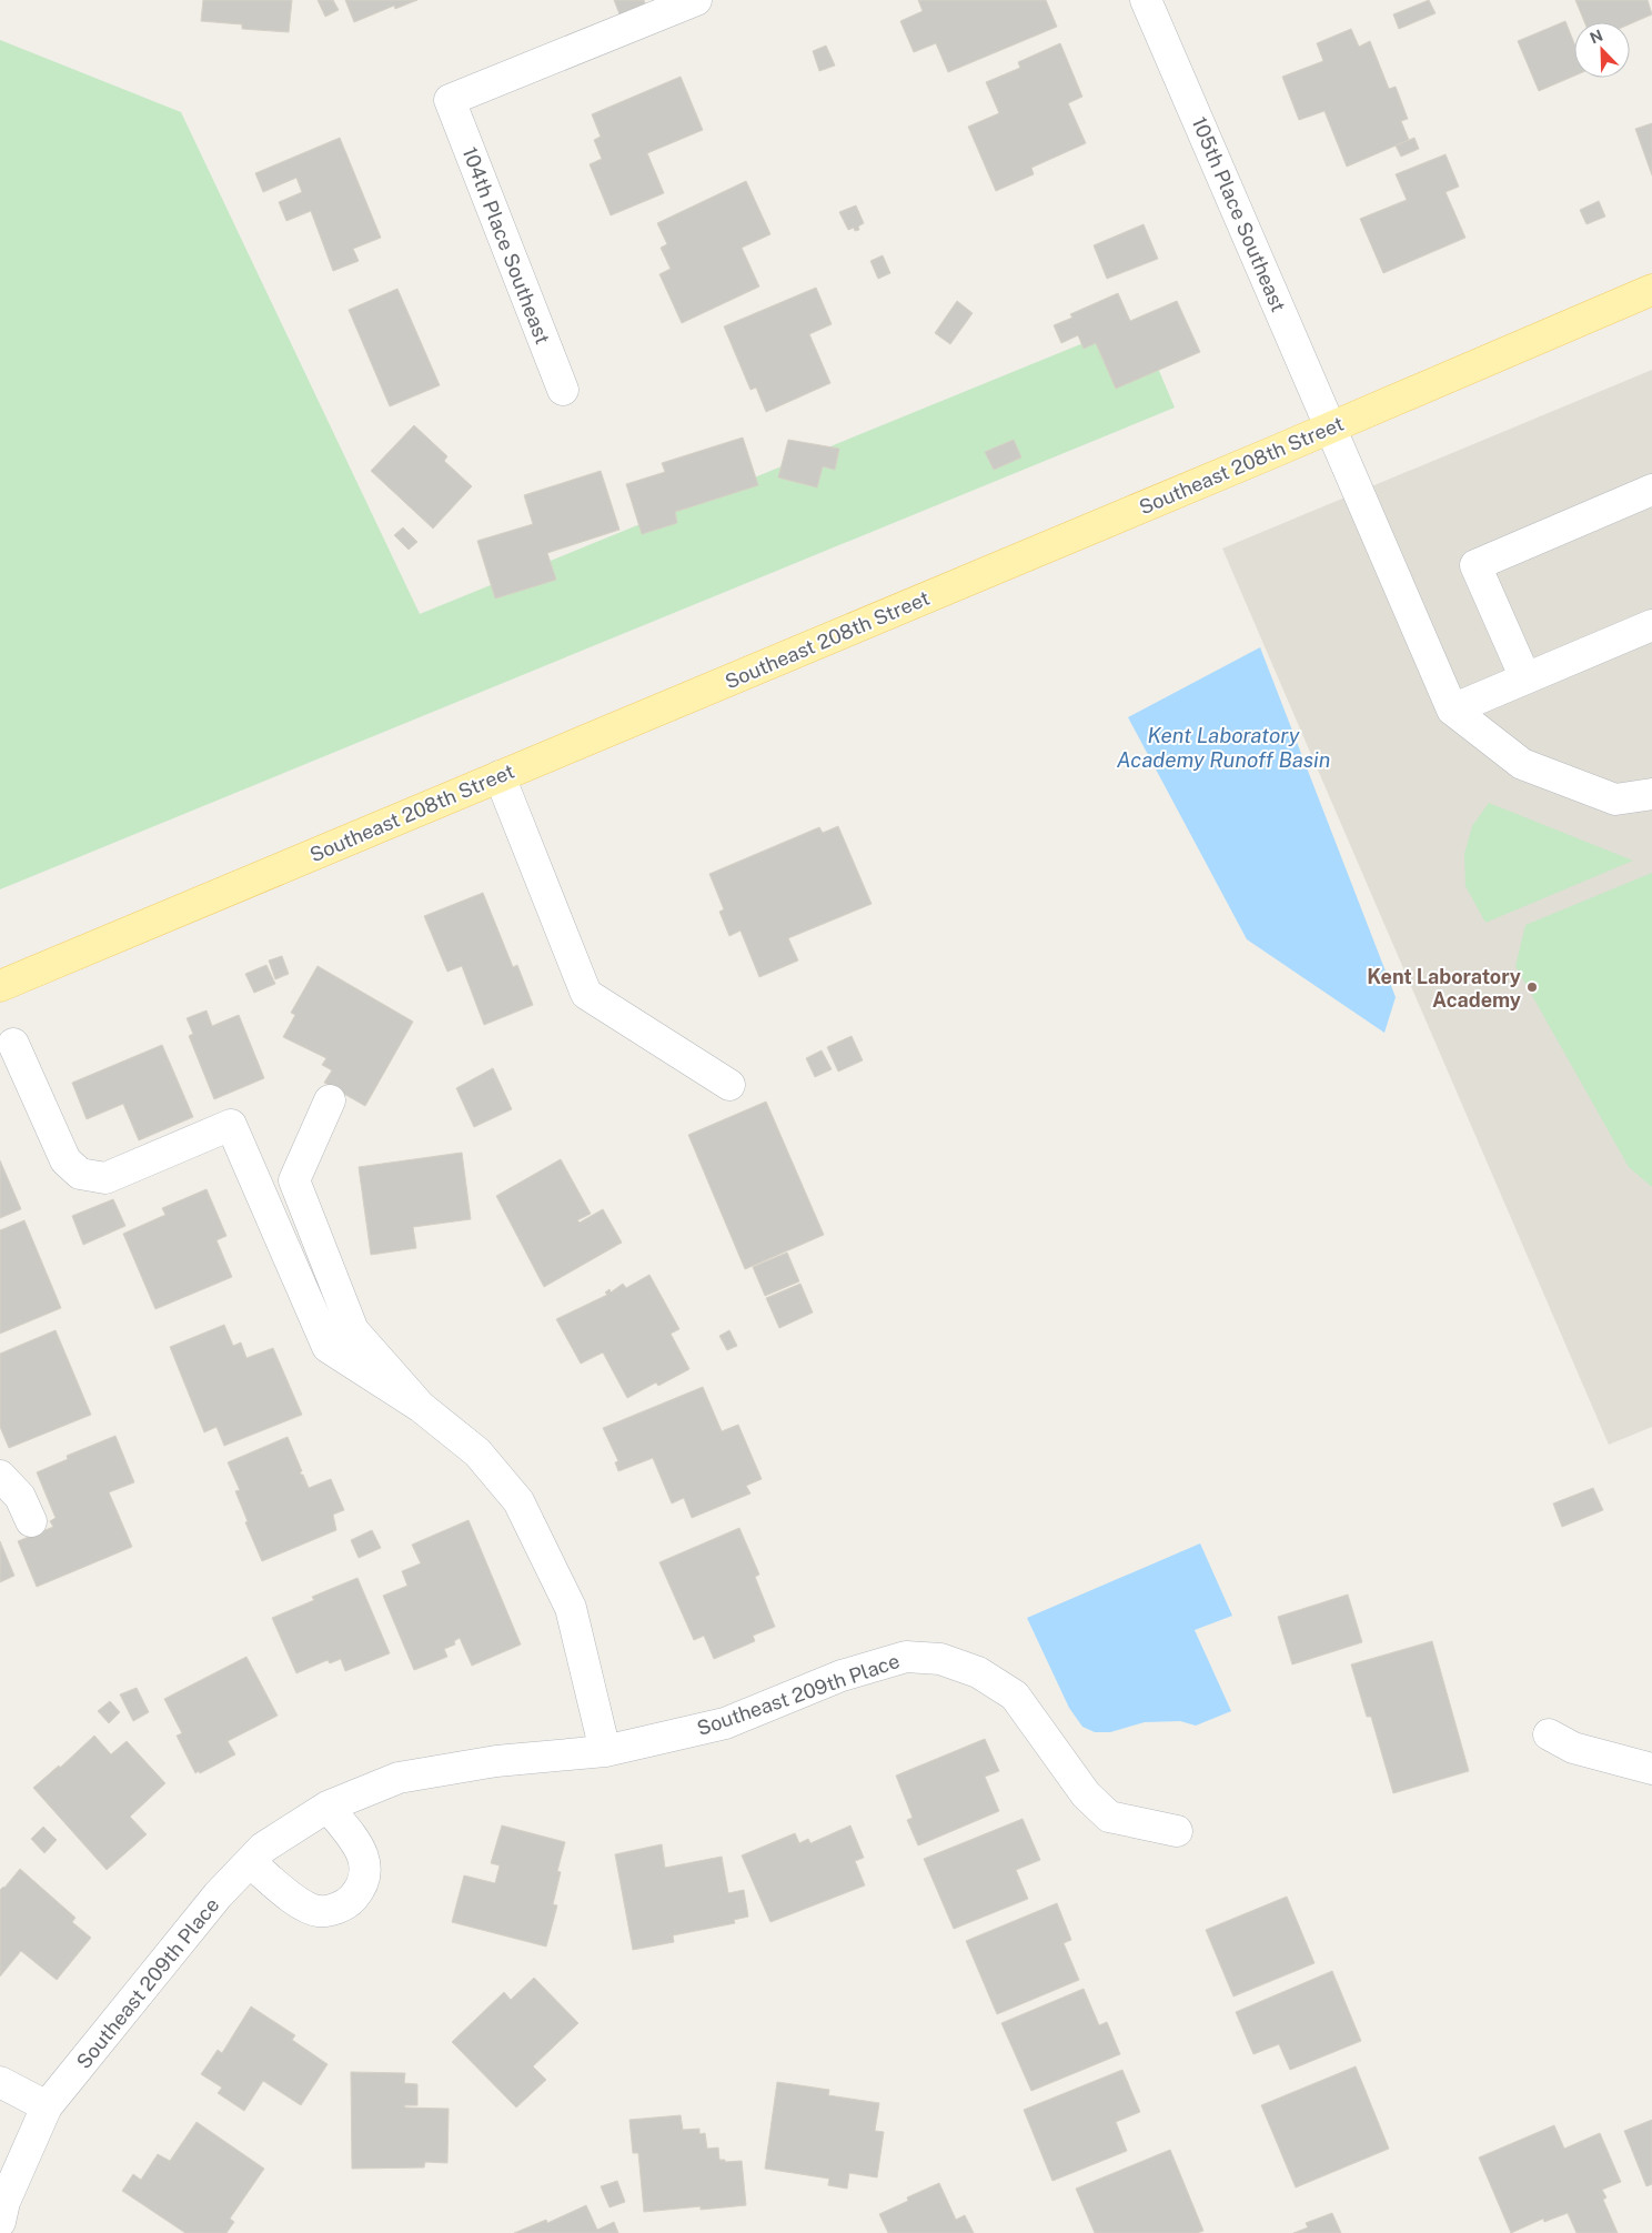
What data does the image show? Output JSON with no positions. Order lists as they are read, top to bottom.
{
  "streets": {
    "main road": ["Southeast 208th Street"],
    "street": ["105th Place Southeast", "104th Place Southeast", "Southeast 209th Place"]
  },
  "crossings": [
    ["105th Place Southeast", "Southeast 208th Street"]
  ],
  "water": ["Kent Laboratory Academy Runoff Basin"],
  "places": ["Kent Laboratory Academy"],
  "north": "top left"
}
